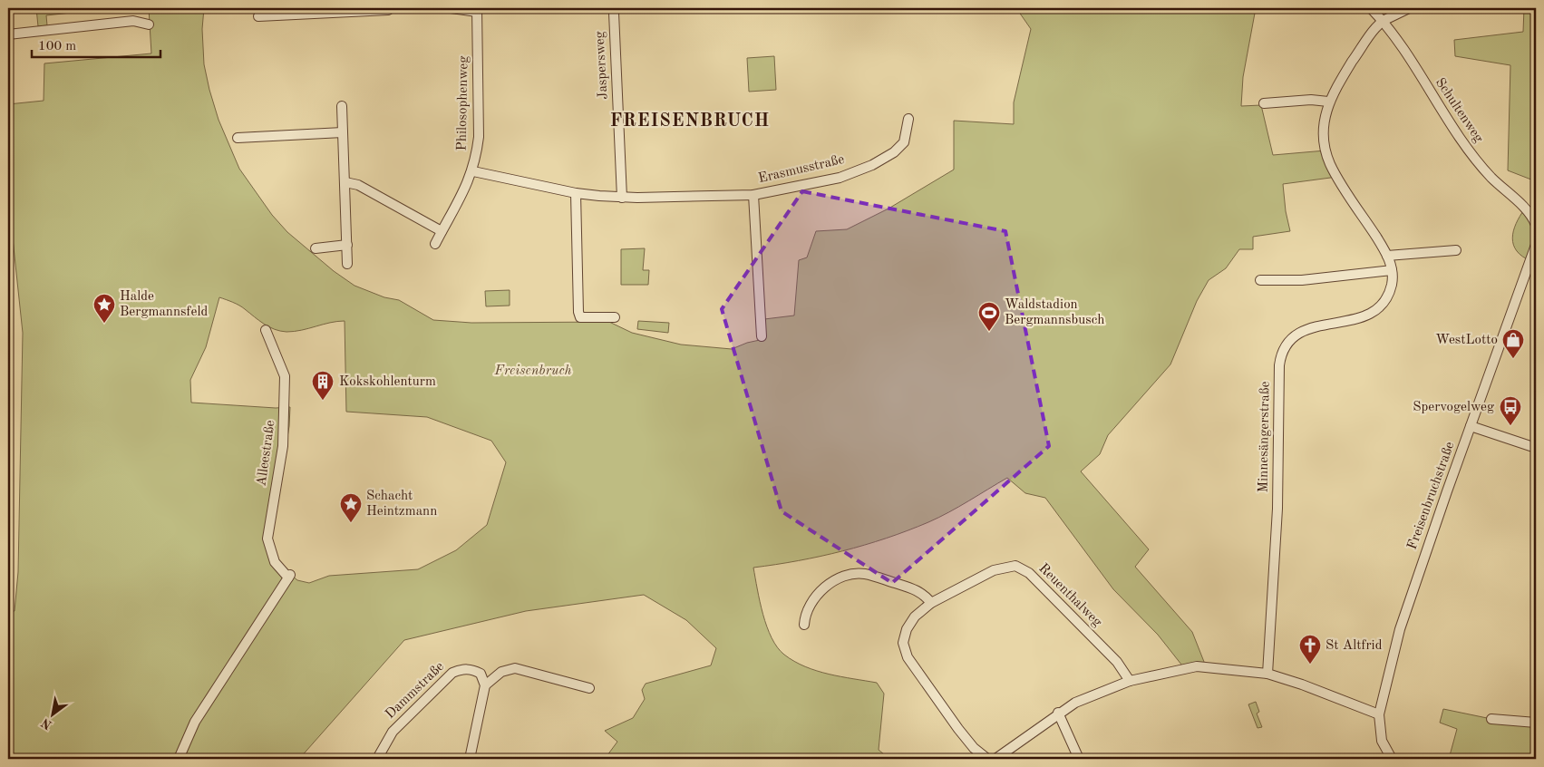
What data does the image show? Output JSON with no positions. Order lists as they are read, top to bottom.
{
  "streets": {
    "street": [
      "Jaspersweg",
      "Philosophenweg",
      "Schultenweg",
      "Erasmusstraße",
      "Minnesängerstraße",
      "Alleestraße",
      "Freisenbruchstraße",
      "Reuenthalweg",
      "Dammstraße"
    ]
  },
  "crossings": [
    ["Jaspersweg", "Erasmusstraße"],
    ["Philosophenweg", "Erasmusstraße"],
    ["Schultenweg", "Minnesängerstraße"]
  ],
  "districts": ["FREISENBRUCH"],
  "parks": ["Freisenbruch"],
  "places": {
    "place": ["Halde Bergmannsfeld", "Schacht Heintzmann"],
    "sports": ["Waldstadion Bergmannsbusch"],
    "shop": ["WestLotto"],
    "building": ["Kokskohlenturm"],
    "bus stop": ["Spervogelweg"],
    "church": ["St Altfrid"]
  },
  "scale_bar": "100 m",
  "north": "bottom left"
}
